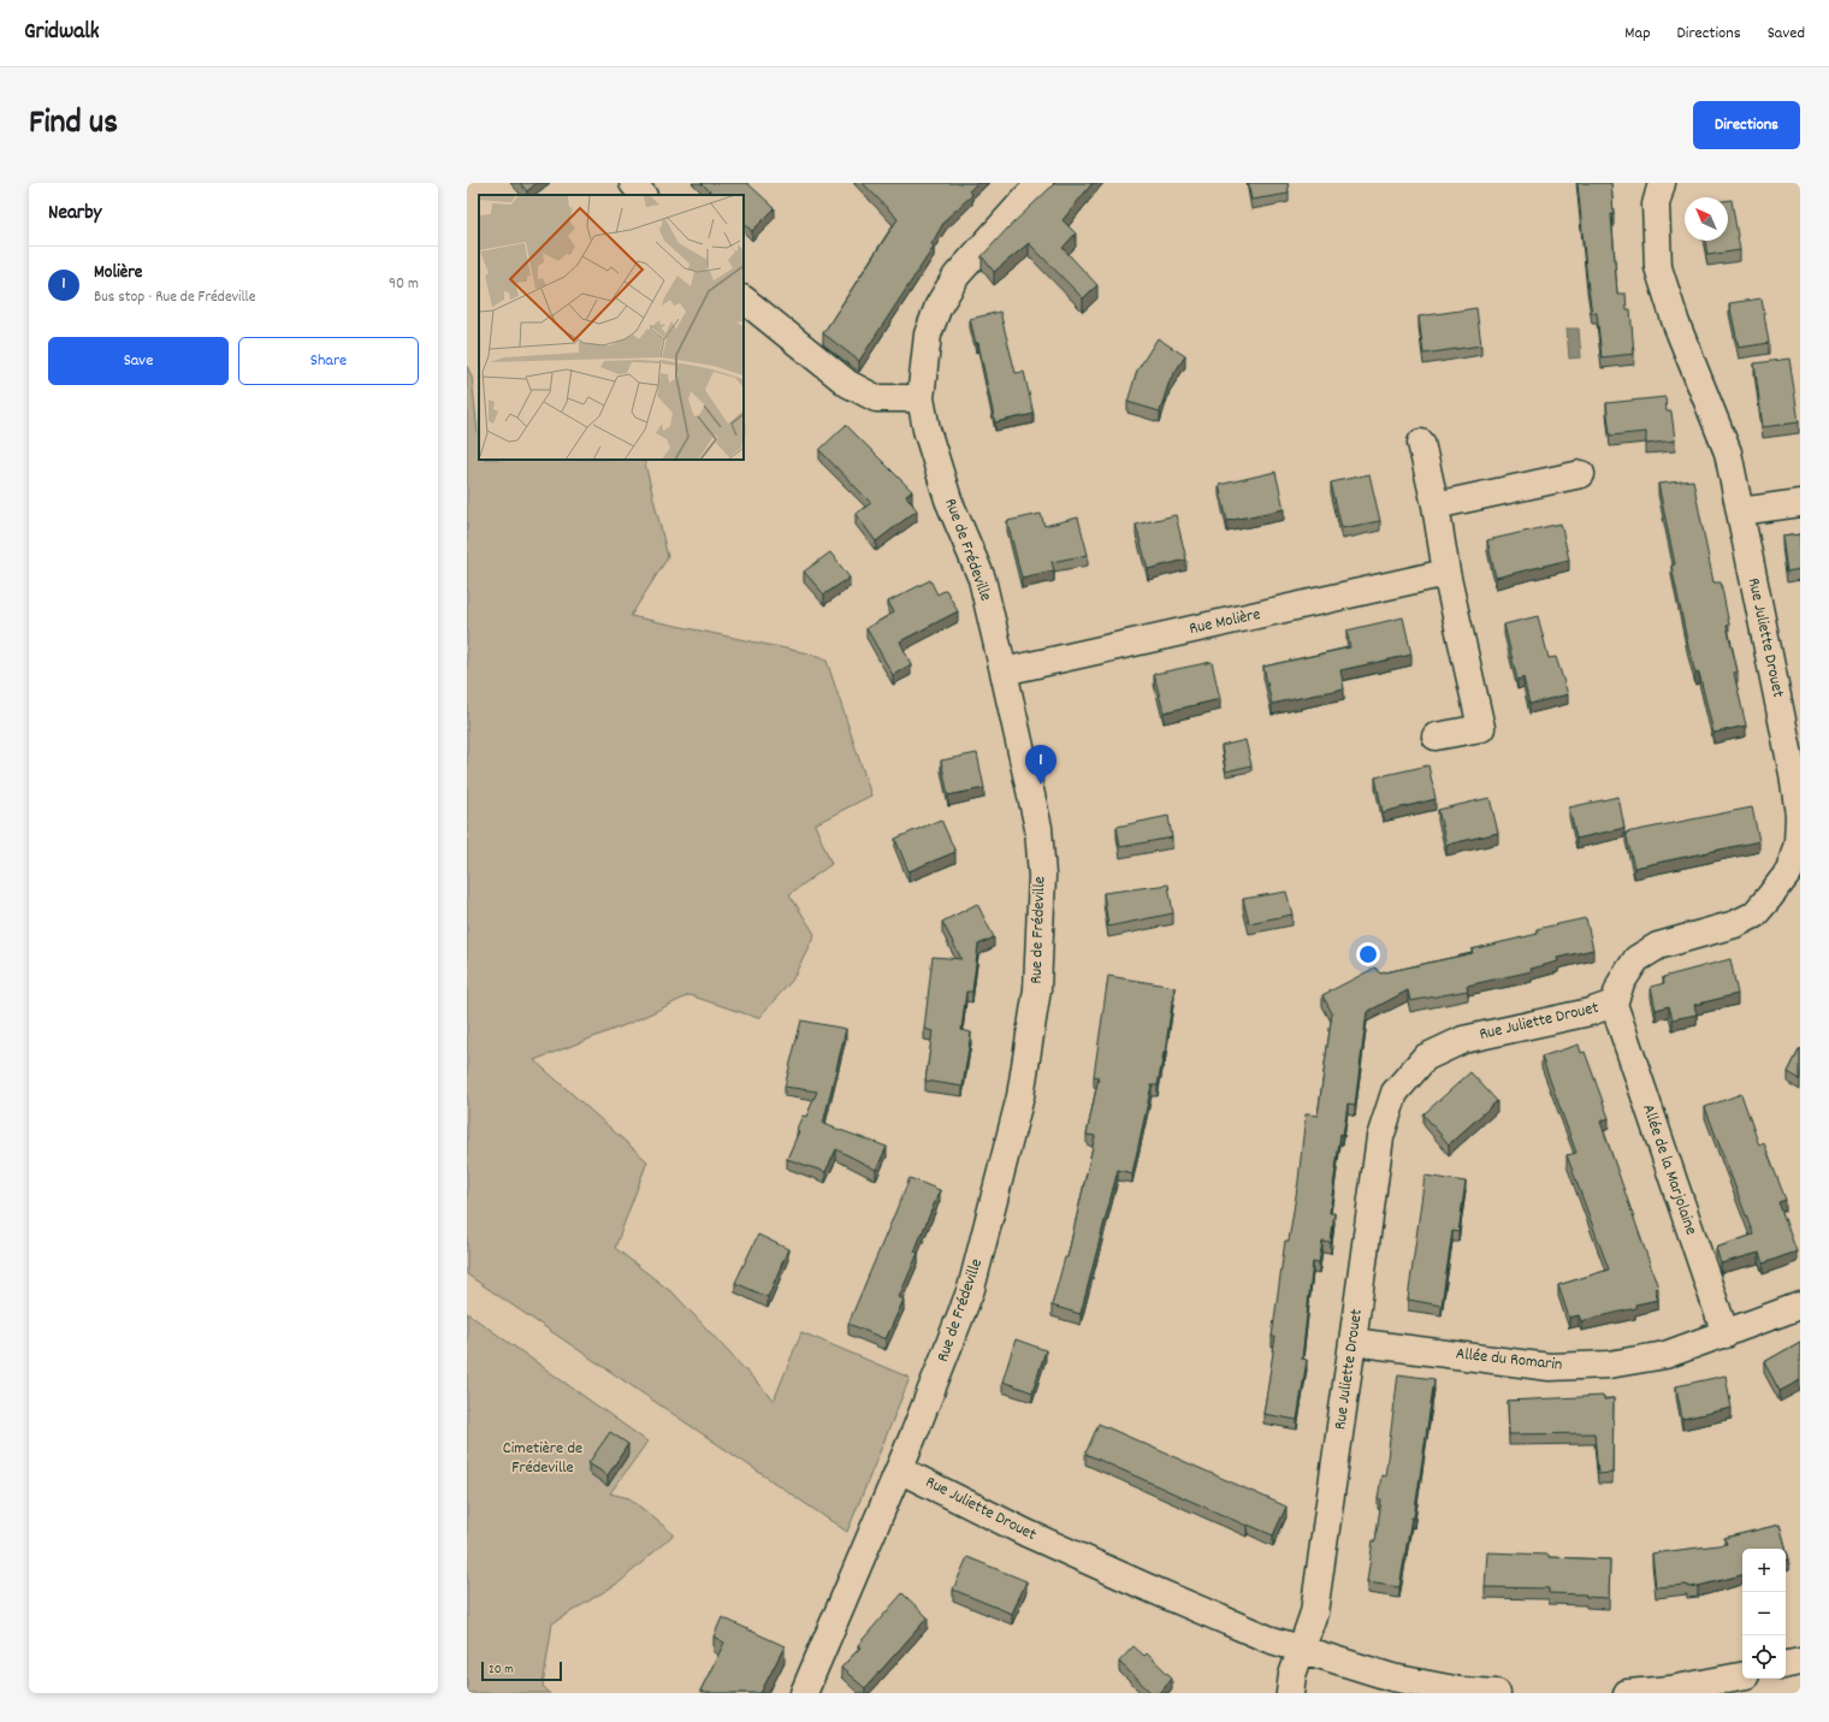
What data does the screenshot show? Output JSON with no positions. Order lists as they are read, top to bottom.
{
  "streets": {
    "street": [
      "Rue de Frédeville",
      "Rue Molière",
      "Rue Juliette Drouet",
      "Allée de la Marjolaine",
      "Allée du Romarin"
    ]
  },
  "crossings": [
    ["Rue de Frédeville", "Rue Molière"],
    ["Rue de Frédeville", "Rue Juliette Drouet"],
    ["Rue Juliette Drouet", "Allée de la Marjolaine"],
    ["Rue Juliette Drouet", "Allée du Romarin"],
    ["Allée de la Marjolaine", "Allée du Romarin"]
  ],
  "parks": ["Cimetière de Frédeville"],
  "scale_bar": "20 m",
  "north": "top left",
  "page": {
    "header": "Gridwalk",
    "nav": ["Map", "Directions", "Saved"],
    "title": "Find us",
    "buttons": [
      "Directions",
      ["Save", "Share"]
    ],
    "heading": "Nearby",
    "list": [
      {
        "mark": "1",
        "name": "Molière",
        "note": "Bus stop · Rue de Frédeville",
        "value": "90 m"
      }
    ],
    "pins": "1",
    "map_buttons": ["+", "−"],
    "scale": "20 m"
  }
}
